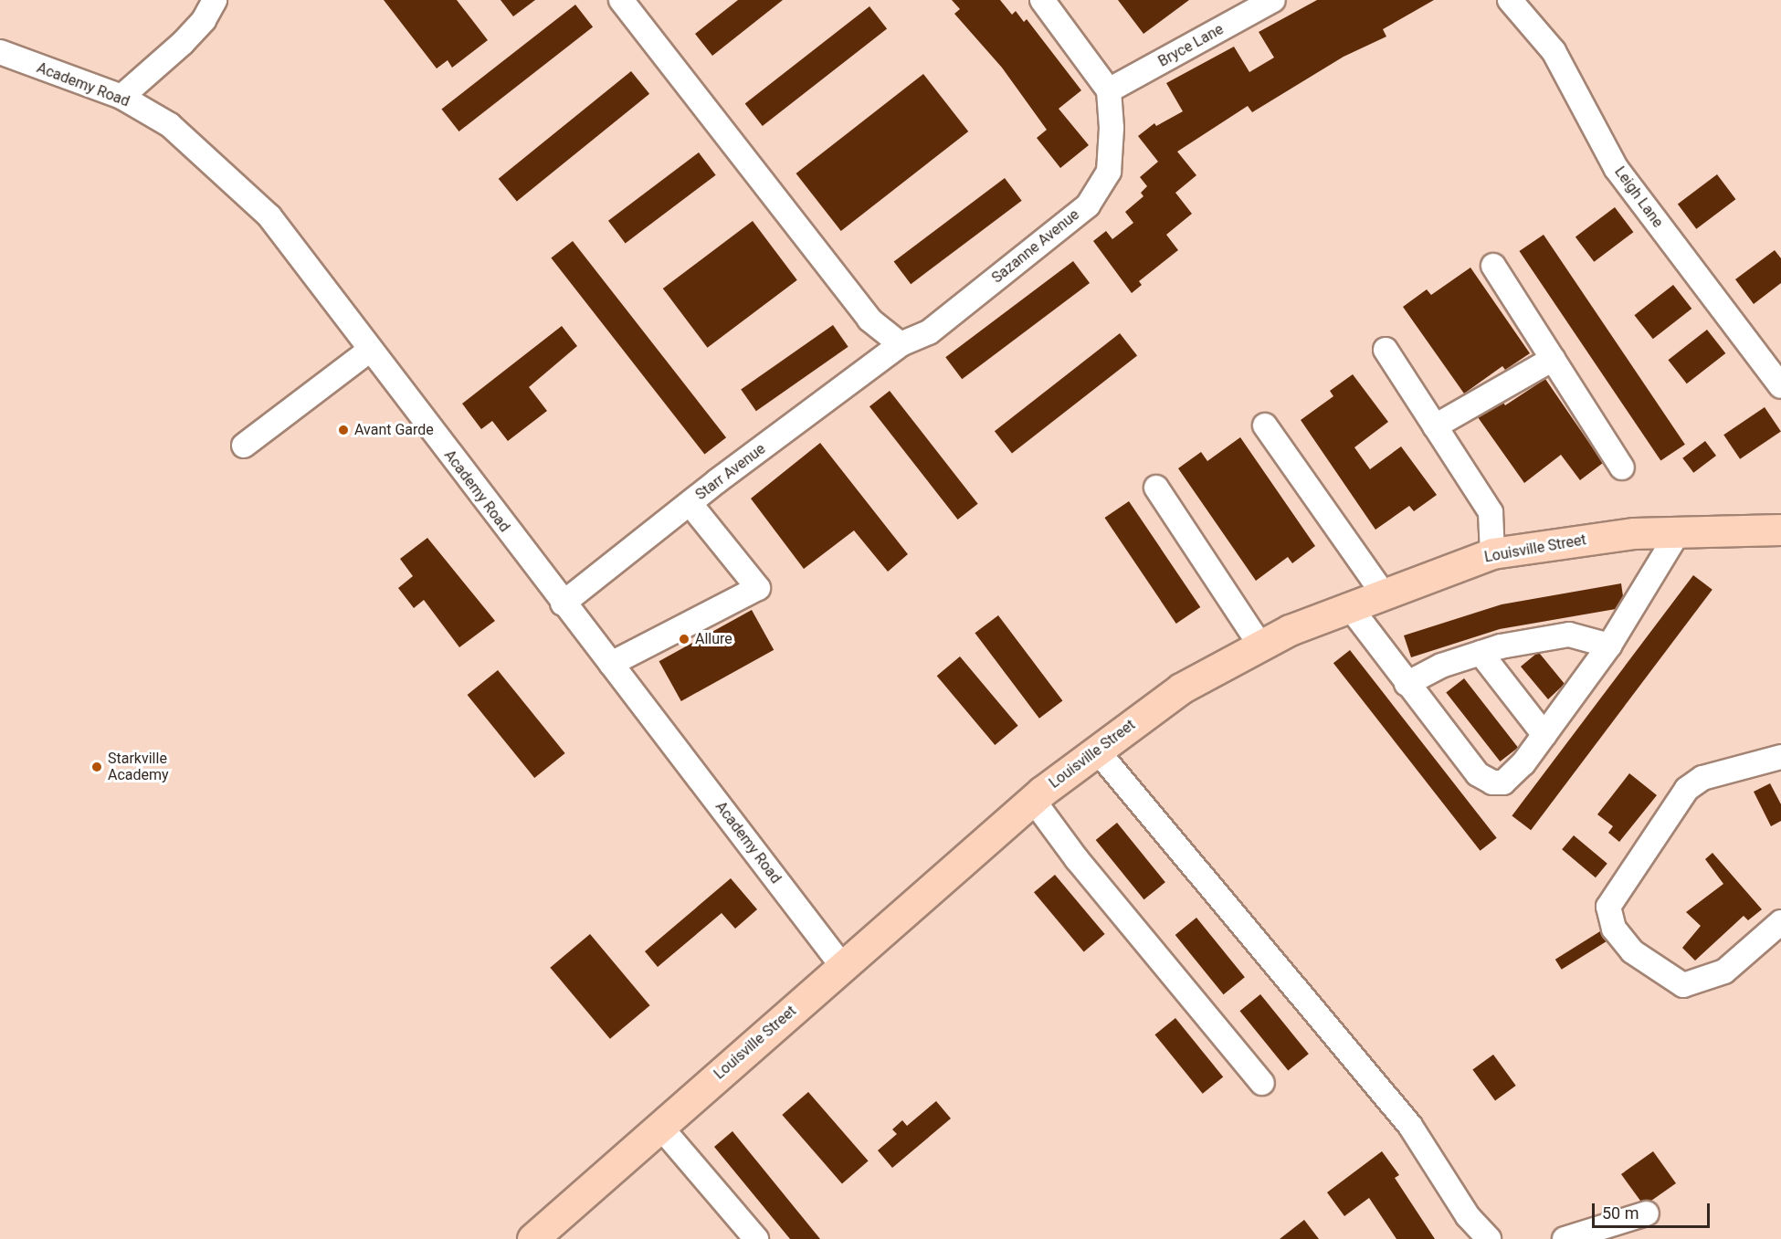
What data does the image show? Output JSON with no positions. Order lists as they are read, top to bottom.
{
  "streets": {
    "main road": ["Louisville Street"],
    "street": [
      "Bryce Lane",
      "Academy Road",
      "Leigh Lane",
      "Sazanne Avenue",
      "Starr Avenue"
    ]
  },
  "crossings": [
    ["Bryce Lane", "Sazanne Avenue"],
    ["Academy Road", "Starr Avenue"],
    ["Academy Road", "Louisville Street"],
    ["Sazanne Avenue", "Starr Avenue"]
  ],
  "places": ["Avant Garde", "Allure", "Starkville Academy"],
  "scale_bar": "50 m"
}
